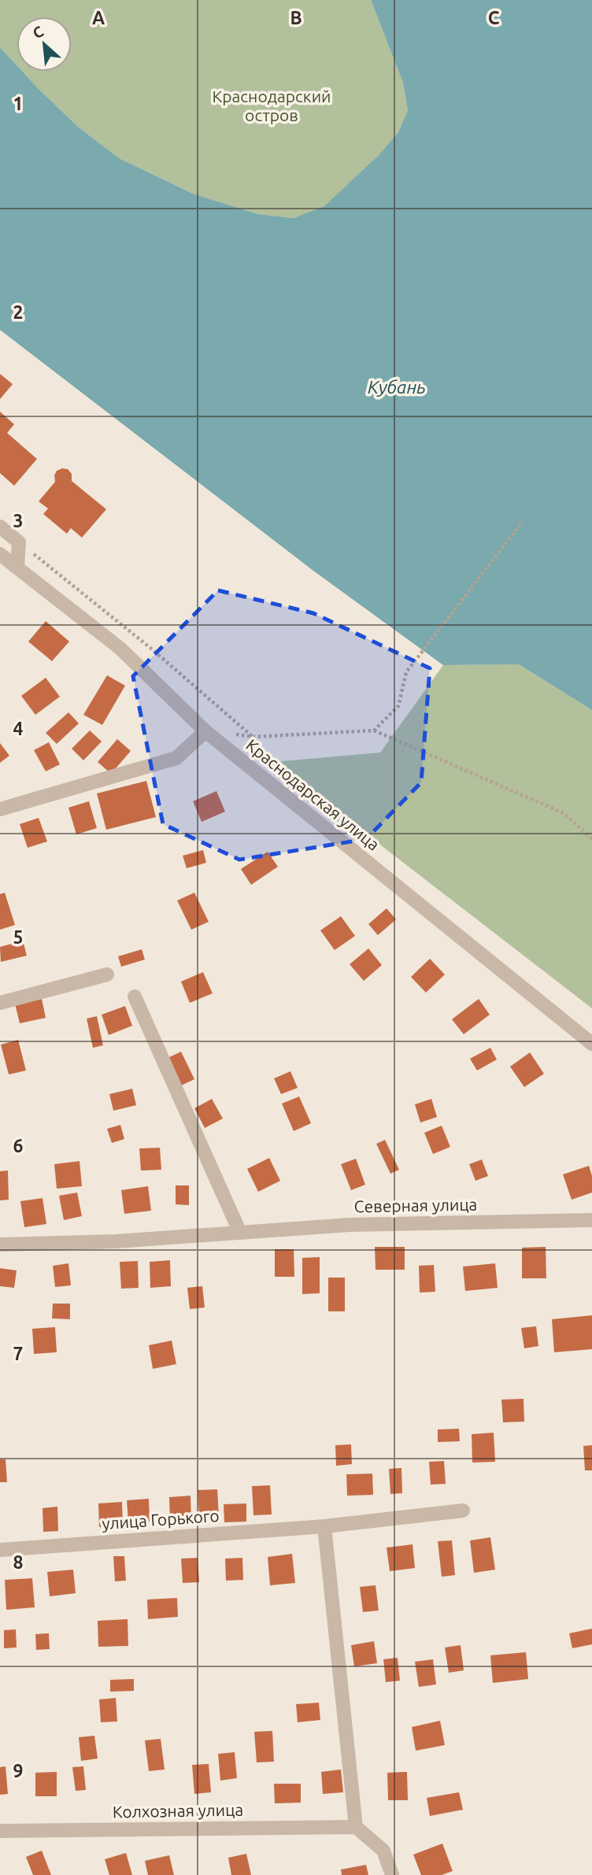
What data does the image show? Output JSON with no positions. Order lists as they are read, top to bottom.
{
  "streets": {
    "street": [
      "Краснодарская улица",
      "Северная улица",
      "улица Горького",
      "Колхозная улица"
    ]
  },
  "water": ["Кубань"],
  "parks": ["Краснодарский остров"],
  "north": "top left",
  "grid": {
    "columns": ["A", "B", "C"],
    "rows": [
      "1",
      "2",
      "3",
      "4",
      "5",
      "6",
      "7",
      "8",
      "9"
    ]
  }
}
